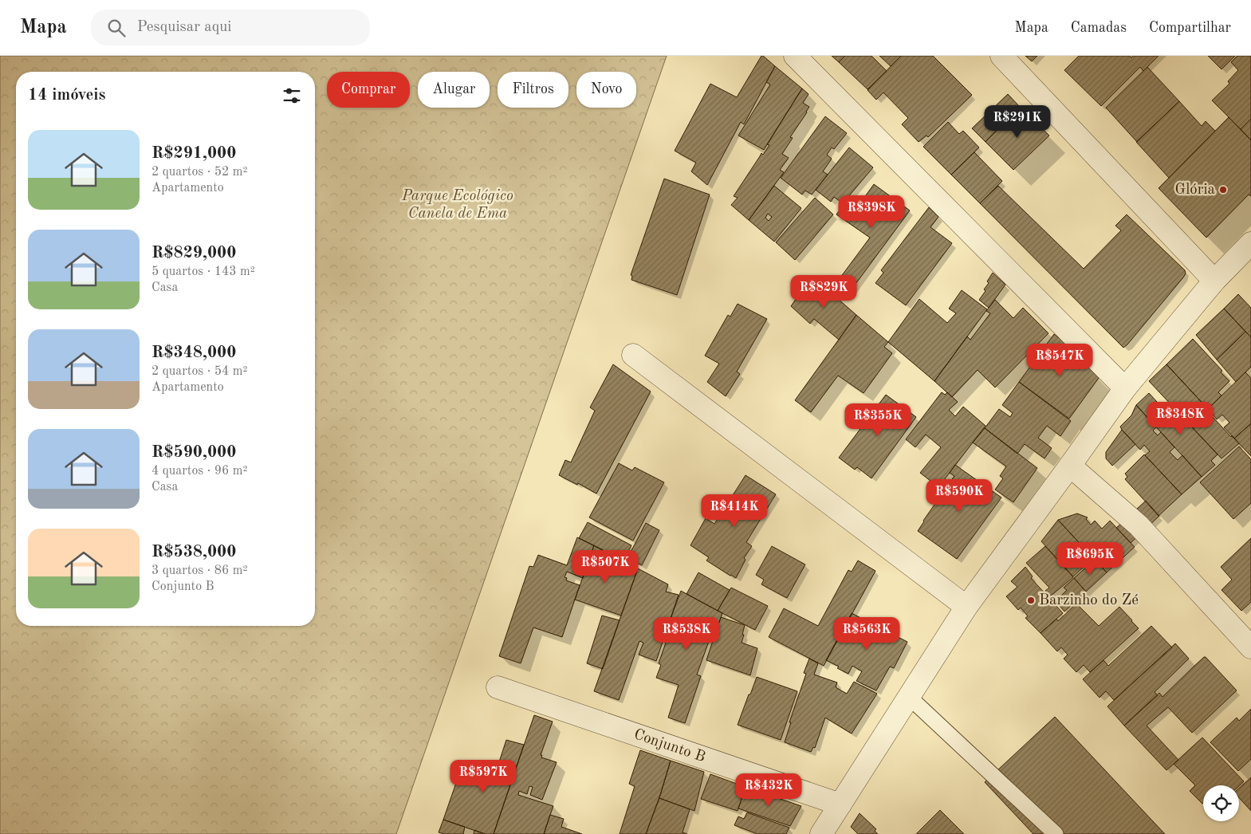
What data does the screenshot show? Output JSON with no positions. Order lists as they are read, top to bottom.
{
  "streets": {
    "street": ["Conjunto B"]
  },
  "parks": ["Parque Ecológico Canela de Ema"],
  "places": ["Glória", "Barzinho do Zé"],
  "page": {
    "header": "Mapa",
    "search": "Pesquisar aqui",
    "nav": ["Mapa", "Camadas", "Compartilhar"],
    "chip": [
      "Comprar",
      "Alugar",
      "Filtros",
      "Novo"
    ],
    "heading": "14 imóveis",
    "price": [
      "R$291K",
      "R$398K",
      "R$829K",
      "R$547K",
      "R$348K",
      "R$355K",
      "R$590K",
      "R$414K",
      "R$695K",
      "R$507K",
      "R$538K",
      "R$563K",
      "R$597K",
      "R$432K"
    ],
    "list": [
      {
        "name": "R$291,000",
        "note": "2 quartos · 52 m² · Apartamento"
      },
      {
        "name": "R$829,000",
        "note": "5 quartos · 143 m² · Casa"
      },
      {
        "name": "R$348,000",
        "note": "2 quartos · 54 m² · Apartamento"
      },
      {
        "name": "R$590,000",
        "note": "4 quartos · 96 m² · Casa"
      },
      {
        "name": "R$538,000",
        "note": "3 quartos · 86 m² · Conjunto B"
      }
    ]
  }
}
